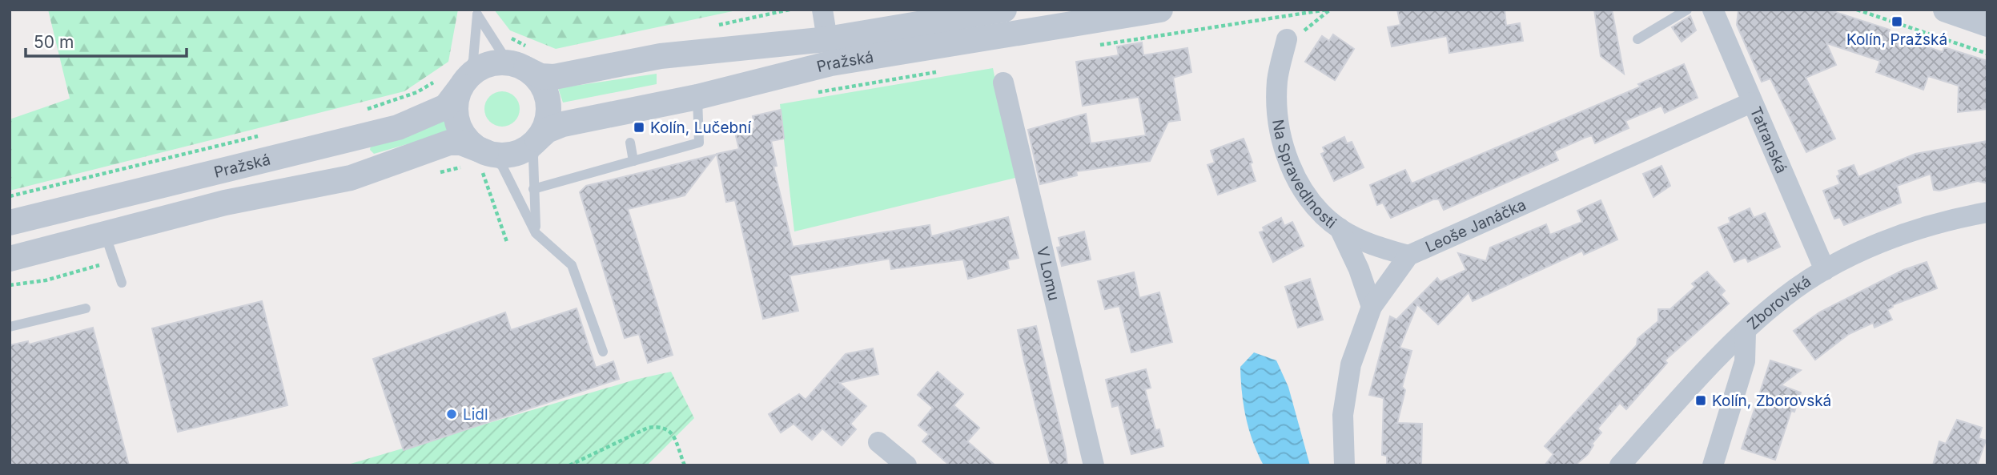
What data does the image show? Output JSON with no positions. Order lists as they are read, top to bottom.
{
  "streets": {
    "street": [
      "Pražská",
      "Tatranská",
      "Na Spravedlnosti",
      "Leoše Janáčka",
      "V Lomu",
      "Zborovská"
    ]
  },
  "crossings": [
    ["Tatranská", "Leoše Janáčka"],
    ["Tatranská", "Zborovská"],
    ["Na Spravedlnosti", "Leoše Janáčka"]
  ],
  "places": {
    "transit": ["Kolín, Pražská", "Kolín, Lučební", "Kolín, Zborovská"],
    "other": ["Lidl"]
  },
  "scale_bar": "50 m"
}
